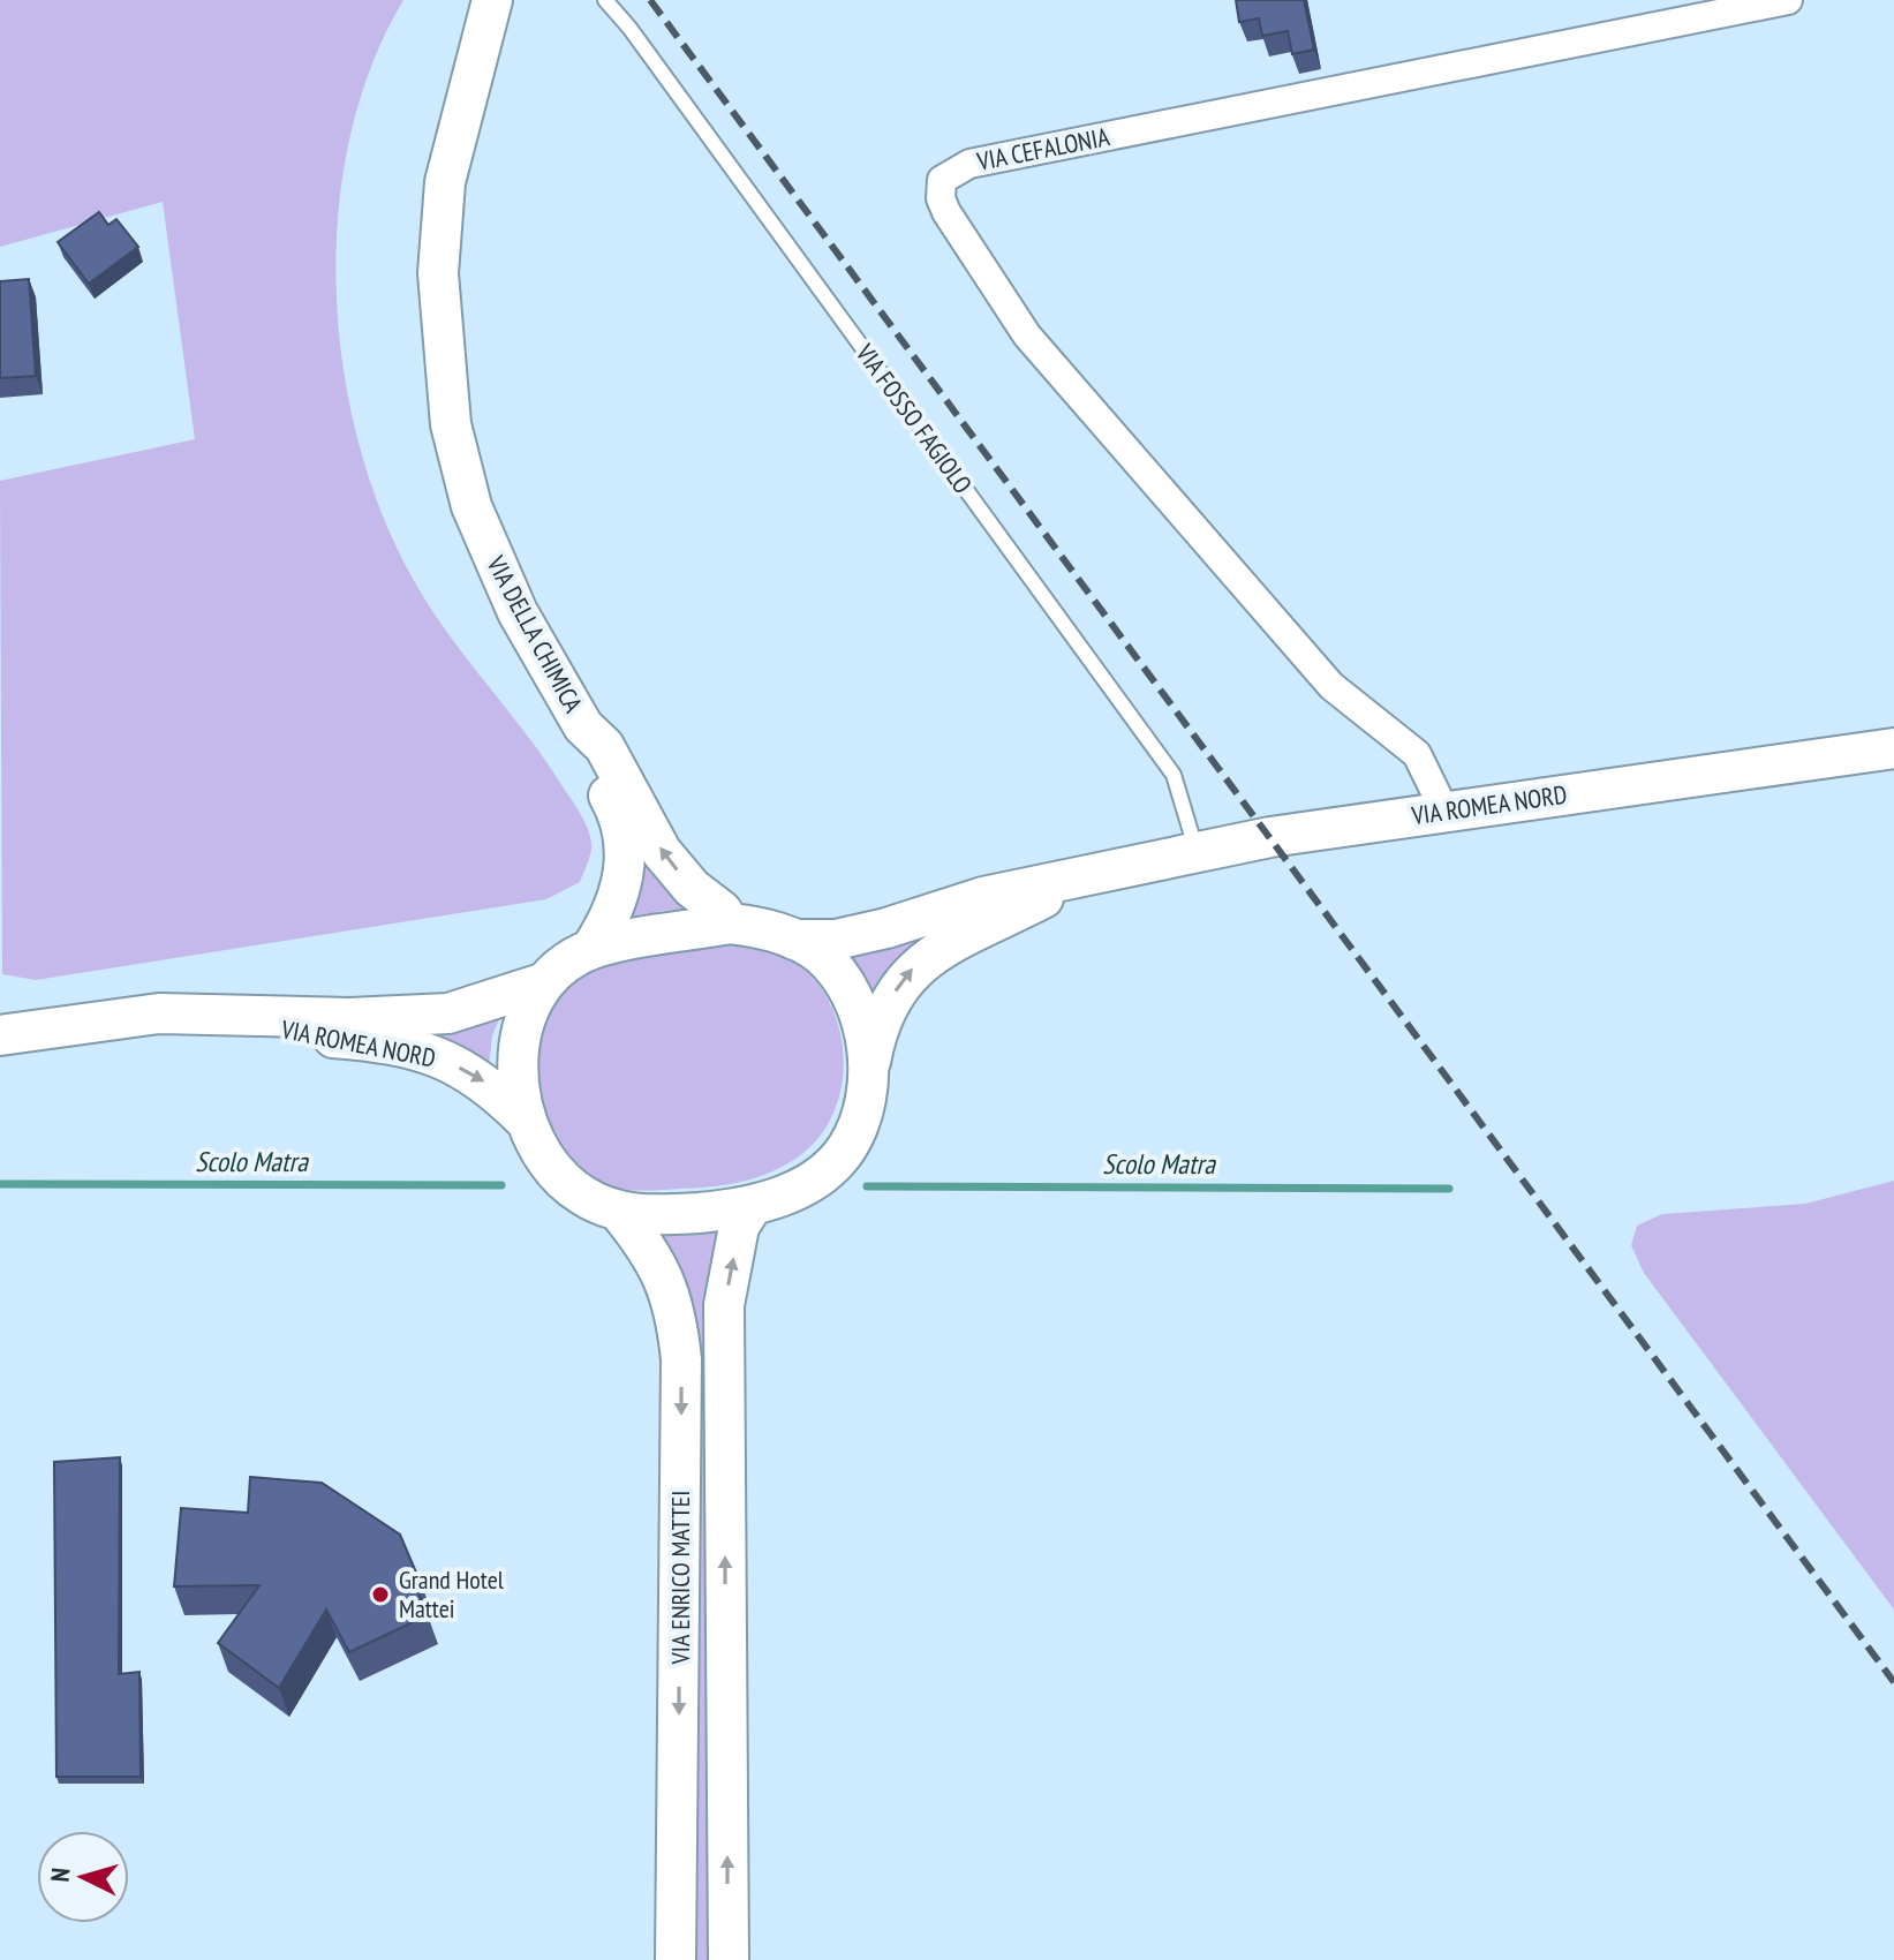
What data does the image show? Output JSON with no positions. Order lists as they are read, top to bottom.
{
  "streets": {
    "main road": ["VIA DELLA CHIMICA", "VIA ROMEA NORD", "VIA ENRICO MATTEI"],
    "street": ["VIA CEFALONIA"],
    "lane": ["VIA FOSSO FAGIOLO"]
  },
  "crossings": [
    ["VIA CEFALONIA", "VIA ROMEA NORD"],
    ["VIA FOSSO FAGIOLO", "VIA ROMEA NORD"],
    ["VIA DELLA CHIMICA", "VIA ROMEA NORD"],
    ["VIA DELLA CHIMICA", "VIA ENRICO MATTEI"],
    ["VIA ROMEA NORD", "VIA ENRICO MATTEI"]
  ],
  "water": ["Scolo Matra"],
  "places": ["Grand Hotel Mattei"],
  "north": "left"
}
